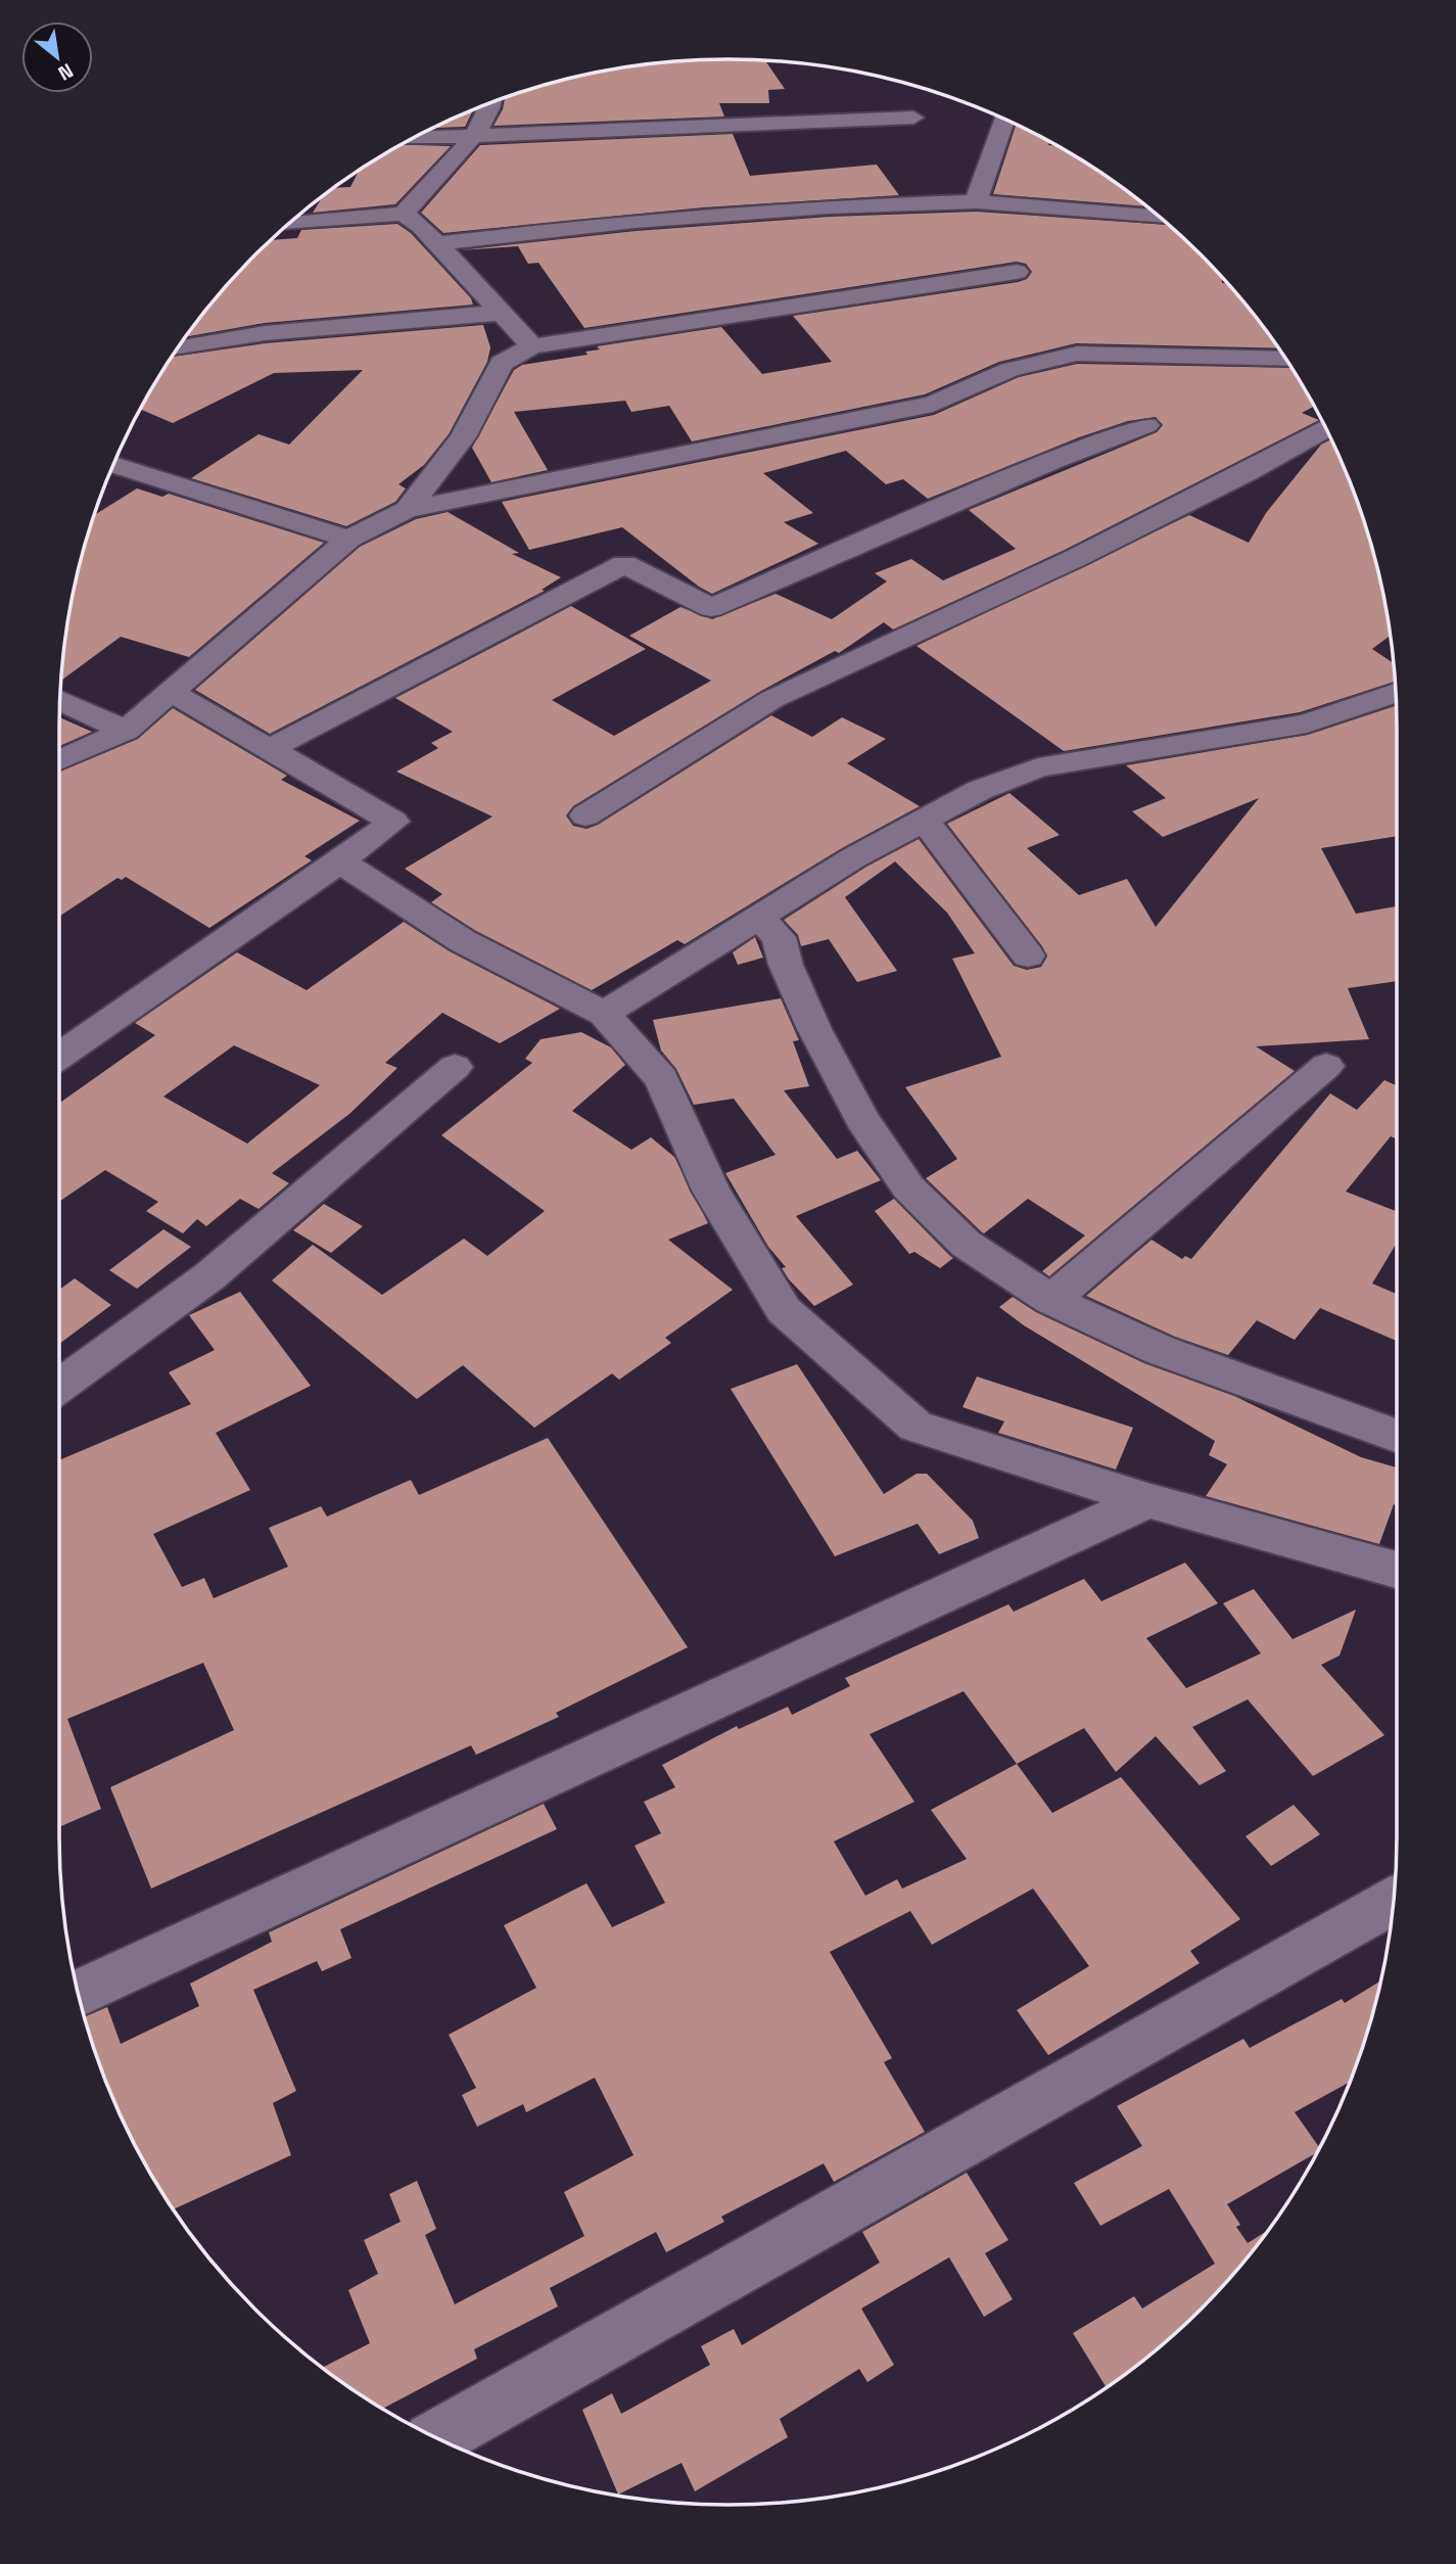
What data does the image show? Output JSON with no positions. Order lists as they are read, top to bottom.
{
  "north": "bottom right"
}
